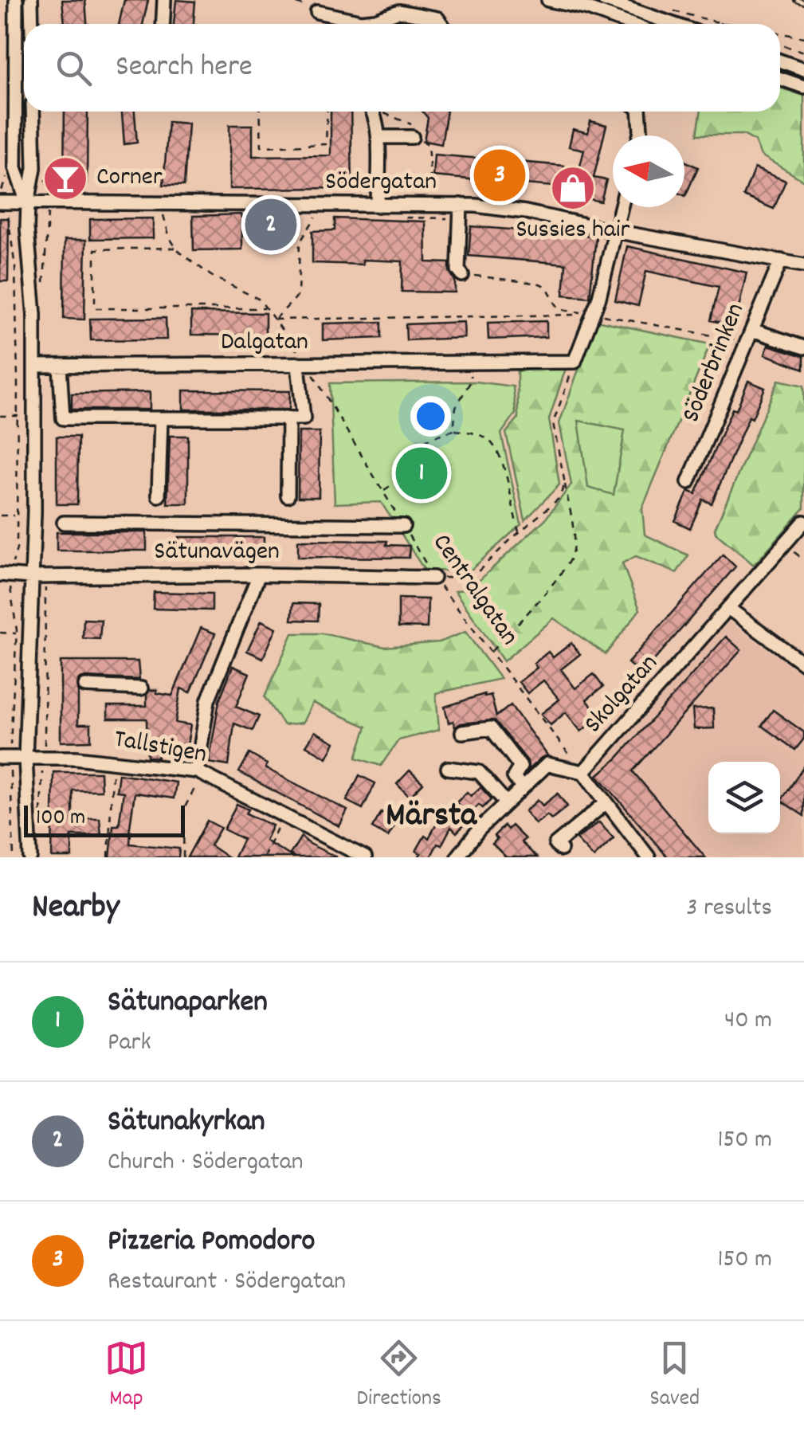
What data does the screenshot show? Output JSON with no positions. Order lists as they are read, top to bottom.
{
  "streets": {
    "street": [
      "Södergatan",
      "Dalgatan",
      "Söderbrinken",
      "Sätunavägen",
      "Skolgatan",
      "Tallstigen"
    ],
    "path": ["Centralgatan"]
  },
  "crossings": [
    ["Södergatan", "Söderbrinken"],
    ["Dalgatan", "Centralgatan"],
    ["Sätunavägen", "Centralgatan"],
    ["Centralgatan", "Skolgatan"]
  ],
  "districts": ["Märsta"],
  "places": {
    "bar": ["Corner"],
    "shop": ["Sussies hair"]
  },
  "scale_bar": "100 m",
  "north": "left",
  "page": {
    "search": "Search here",
    "pins": ["3", "2", "1"],
    "scale": "100 m",
    "heading": ["Nearby", "3 results"],
    "list": [
      {
        "mark": "1",
        "name": "Sätunaparken",
        "note": "Park",
        "value": "40 m"
      },
      {
        "mark": "2",
        "name": "Sätunakyrkan",
        "note": "Church · Södergatan",
        "value": "150 m"
      },
      {
        "mark": "3",
        "name": "Pizzeria Pomodoro",
        "note": "Restaurant · Södergatan",
        "value": "150 m"
      }
    ],
    "nav": ["Map", "Directions", "Saved"]
  }
}
